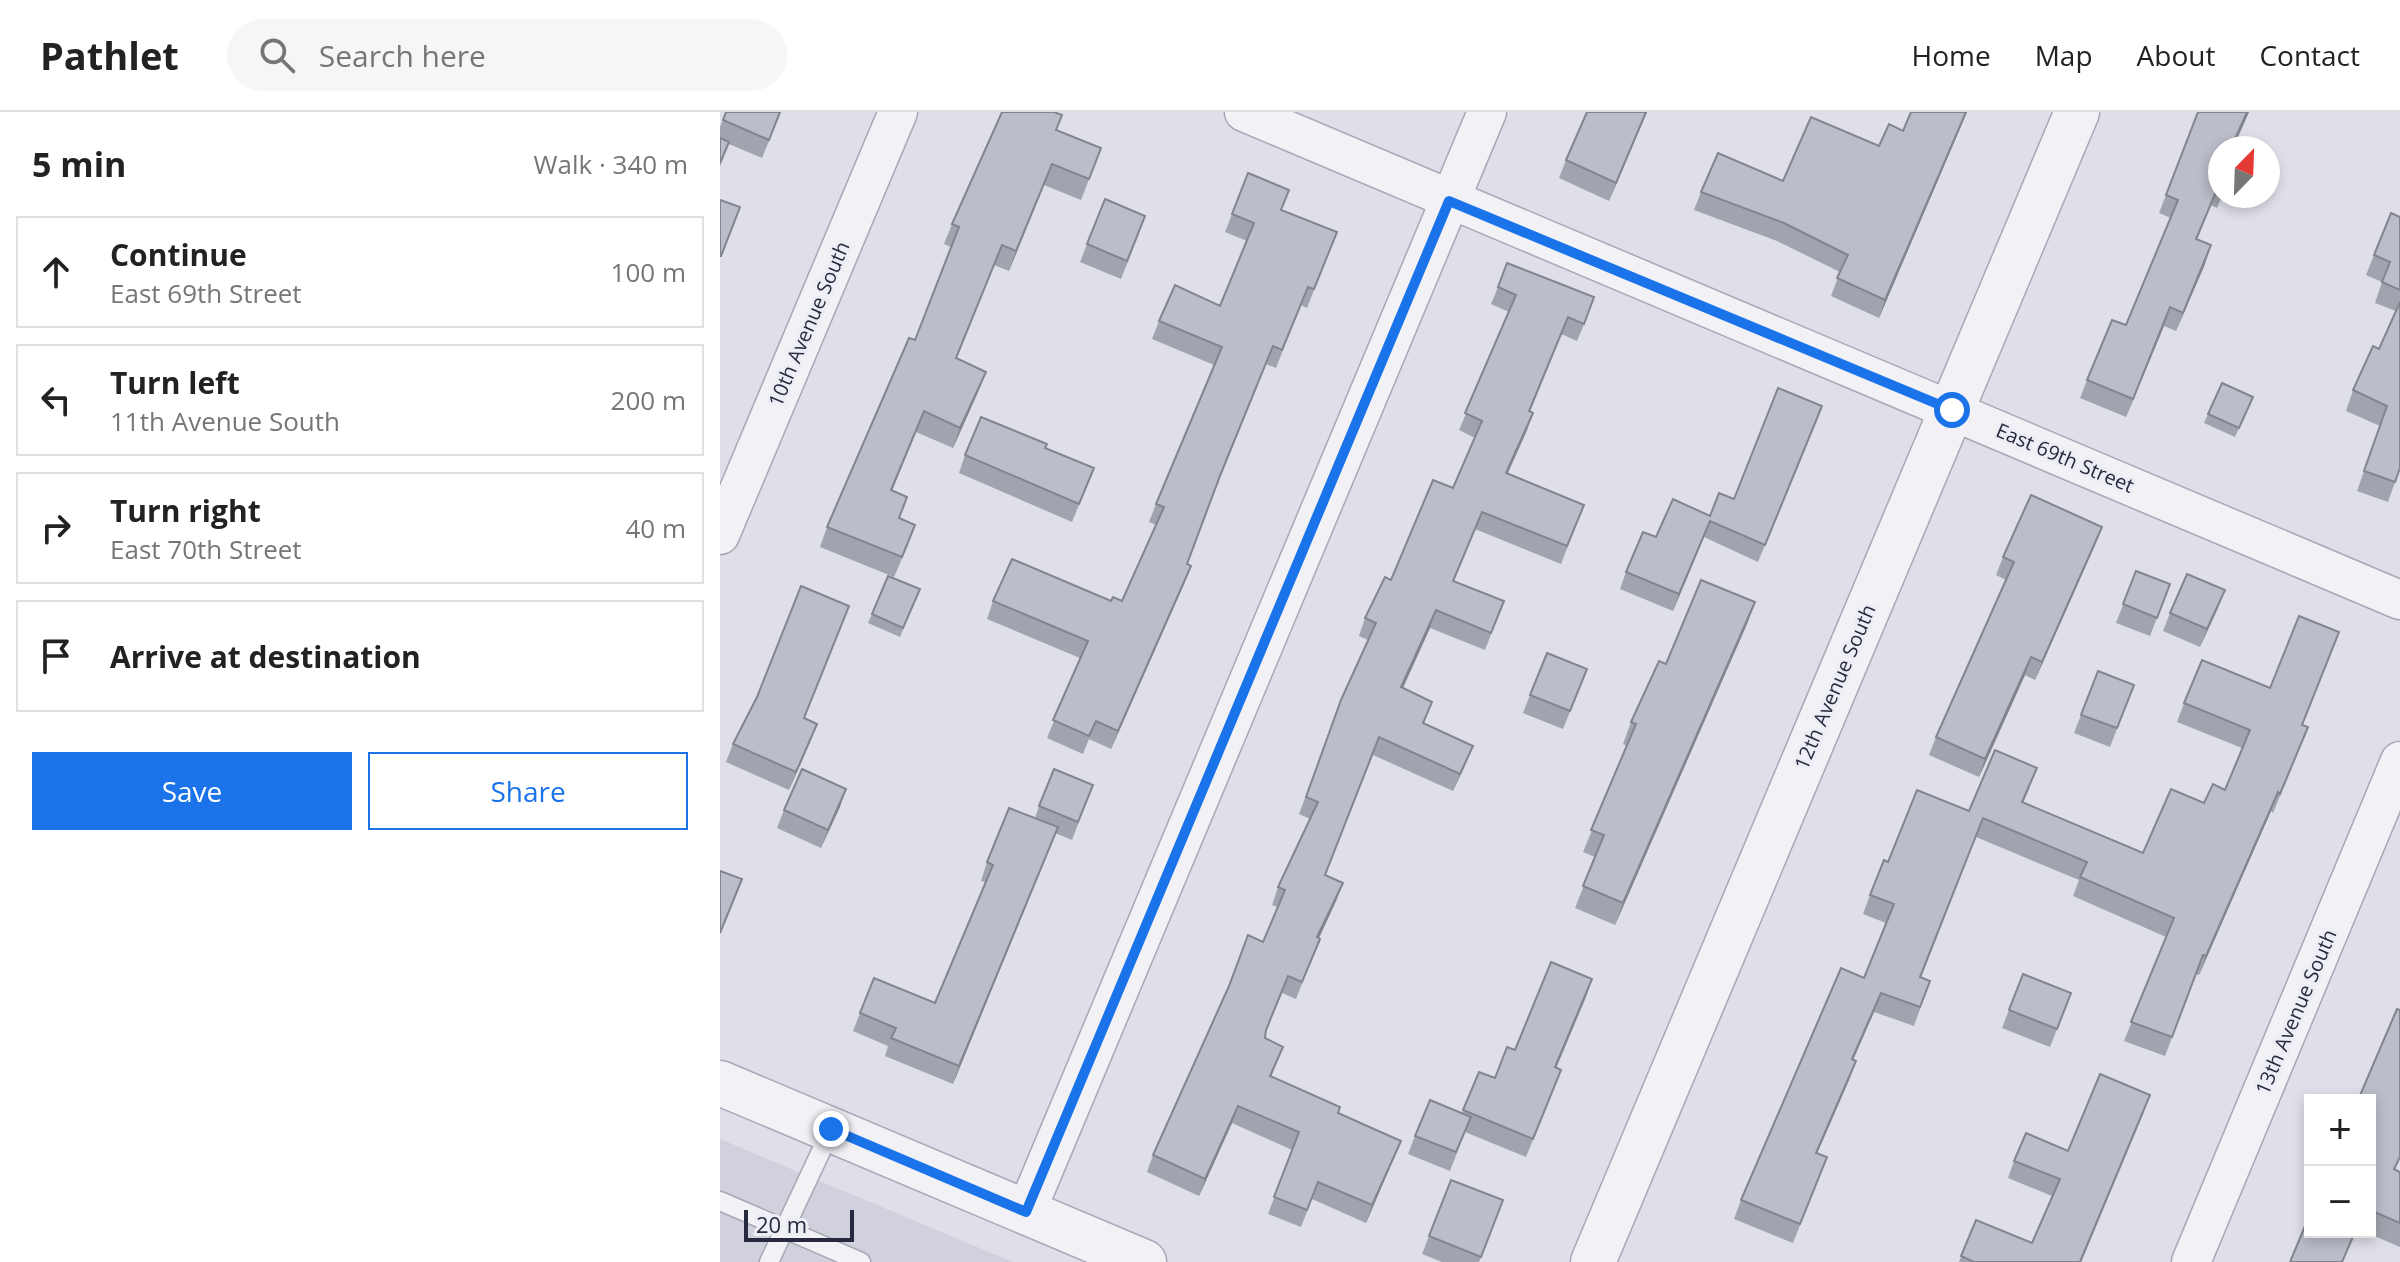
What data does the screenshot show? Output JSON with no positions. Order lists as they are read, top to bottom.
{
  "streets": {
    "street": [
      "10th Avenue South",
      "East 69th Street",
      "12th Avenue South",
      "13th Avenue South"
    ]
  },
  "crossings": [
    ["East 69th Street", "12th Avenue South"]
  ],
  "scale_bar": "20 m",
  "north": "top right",
  "page": {
    "header": "Pathlet",
    "search": "Search here",
    "nav": [
      "Home",
      "Map",
      "About",
      "Contact"
    ],
    "heading": ["5 min", "Walk · 340 m"],
    "list": [
      ["Continue", "East 69th Street", "100 m"],
      ["Turn left", "11th Avenue South", "200 m"],
      ["Turn right", "East 70th Street", "40 m"],
      "Arrive at destination"
    ],
    "buttons": ["Save", "Share"],
    "map_buttons": ["+", "−"],
    "scale": "20 m"
  }
}
